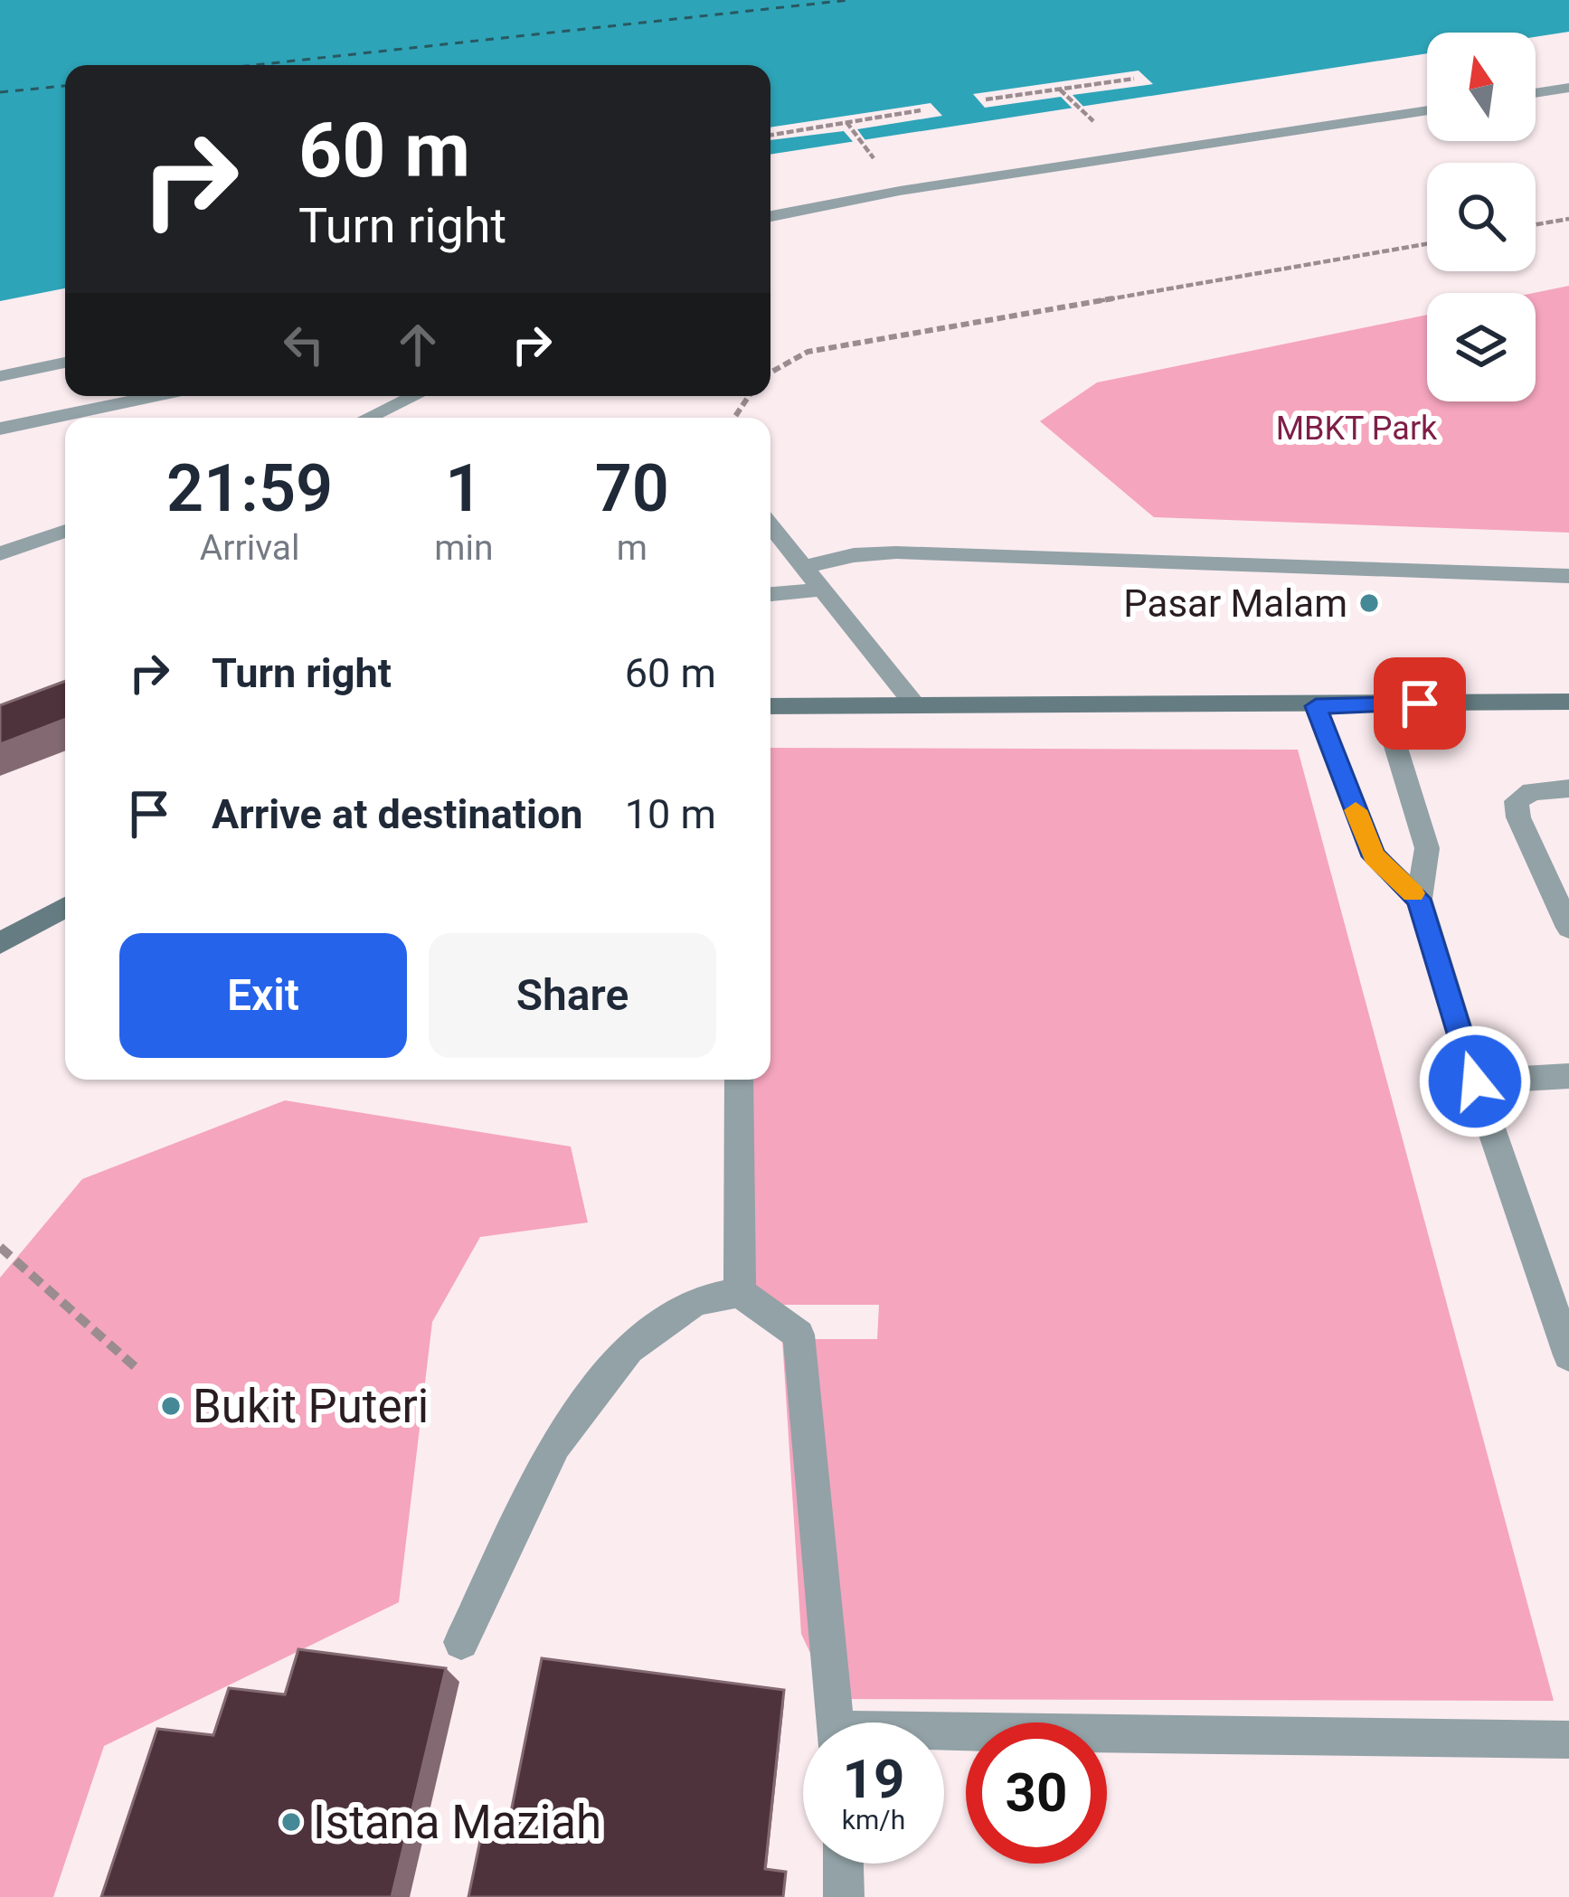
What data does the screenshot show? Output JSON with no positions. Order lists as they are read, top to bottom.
{
  "parks": ["MBKT Park"],
  "places": ["Pasar Malam", "Bukit Puteri", "Istana Maziah"],
  "north": "top",
  "page": {
    "turn": ["60 m", "Turn right"],
    "eta": [
      "21:59",
      "Arrival",
      "1",
      "min",
      "70",
      "m"
    ],
    "list": [
      {
        "name": "Turn right",
        "value": "60 m"
      },
      {
        "name": "Arrive at destination",
        "value": "10 m"
      }
    ],
    "buttons": ["Exit", "Share"],
    "speed": "19 km/h",
    "limit": "30"
  }
}
